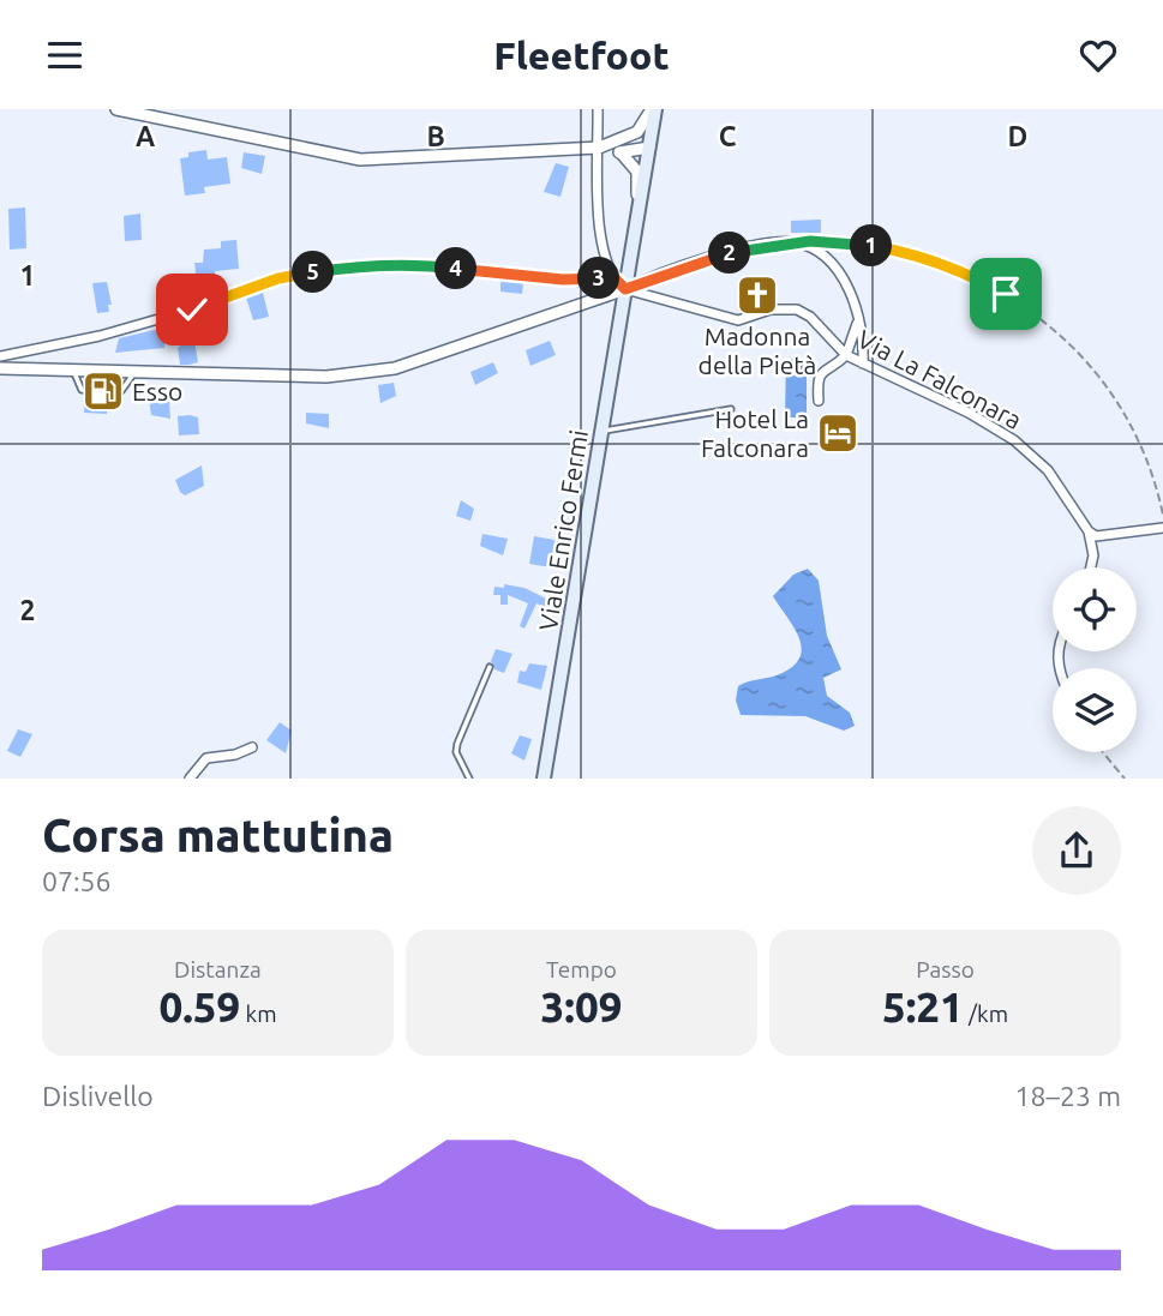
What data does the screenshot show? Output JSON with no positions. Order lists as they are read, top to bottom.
{
  "streets": {
    "main road": ["Viale Enrico Fermi"],
    "street": ["Via La Falconara"]
  },
  "crossings": [
    ["Via La Falconara", "Viale Enrico Fermi"]
  ],
  "places": {
    "church": ["Madonna della Pietà"],
    "fuel station": ["Esso"],
    "hotel": ["Hotel La Falconara"]
  },
  "page": {
    "header": "Fleetfoot",
    "pins": [
      "1",
      "2",
      "4",
      "5",
      "3"
    ],
    "heading": ["Corsa mattutina", "07:56"],
    "stats": [
      ["Distanza", "0.59 km"],
      ["Tempo", "3:09"],
      ["Passo", "5:21 /km"]
    ],
    "chart": ["Dislivello", "18–23 m"]
  },
  "grid": {
    "columns": [
      "A",
      "B",
      "C",
      "D"
    ],
    "rows": ["1", "2"]
  }
}
